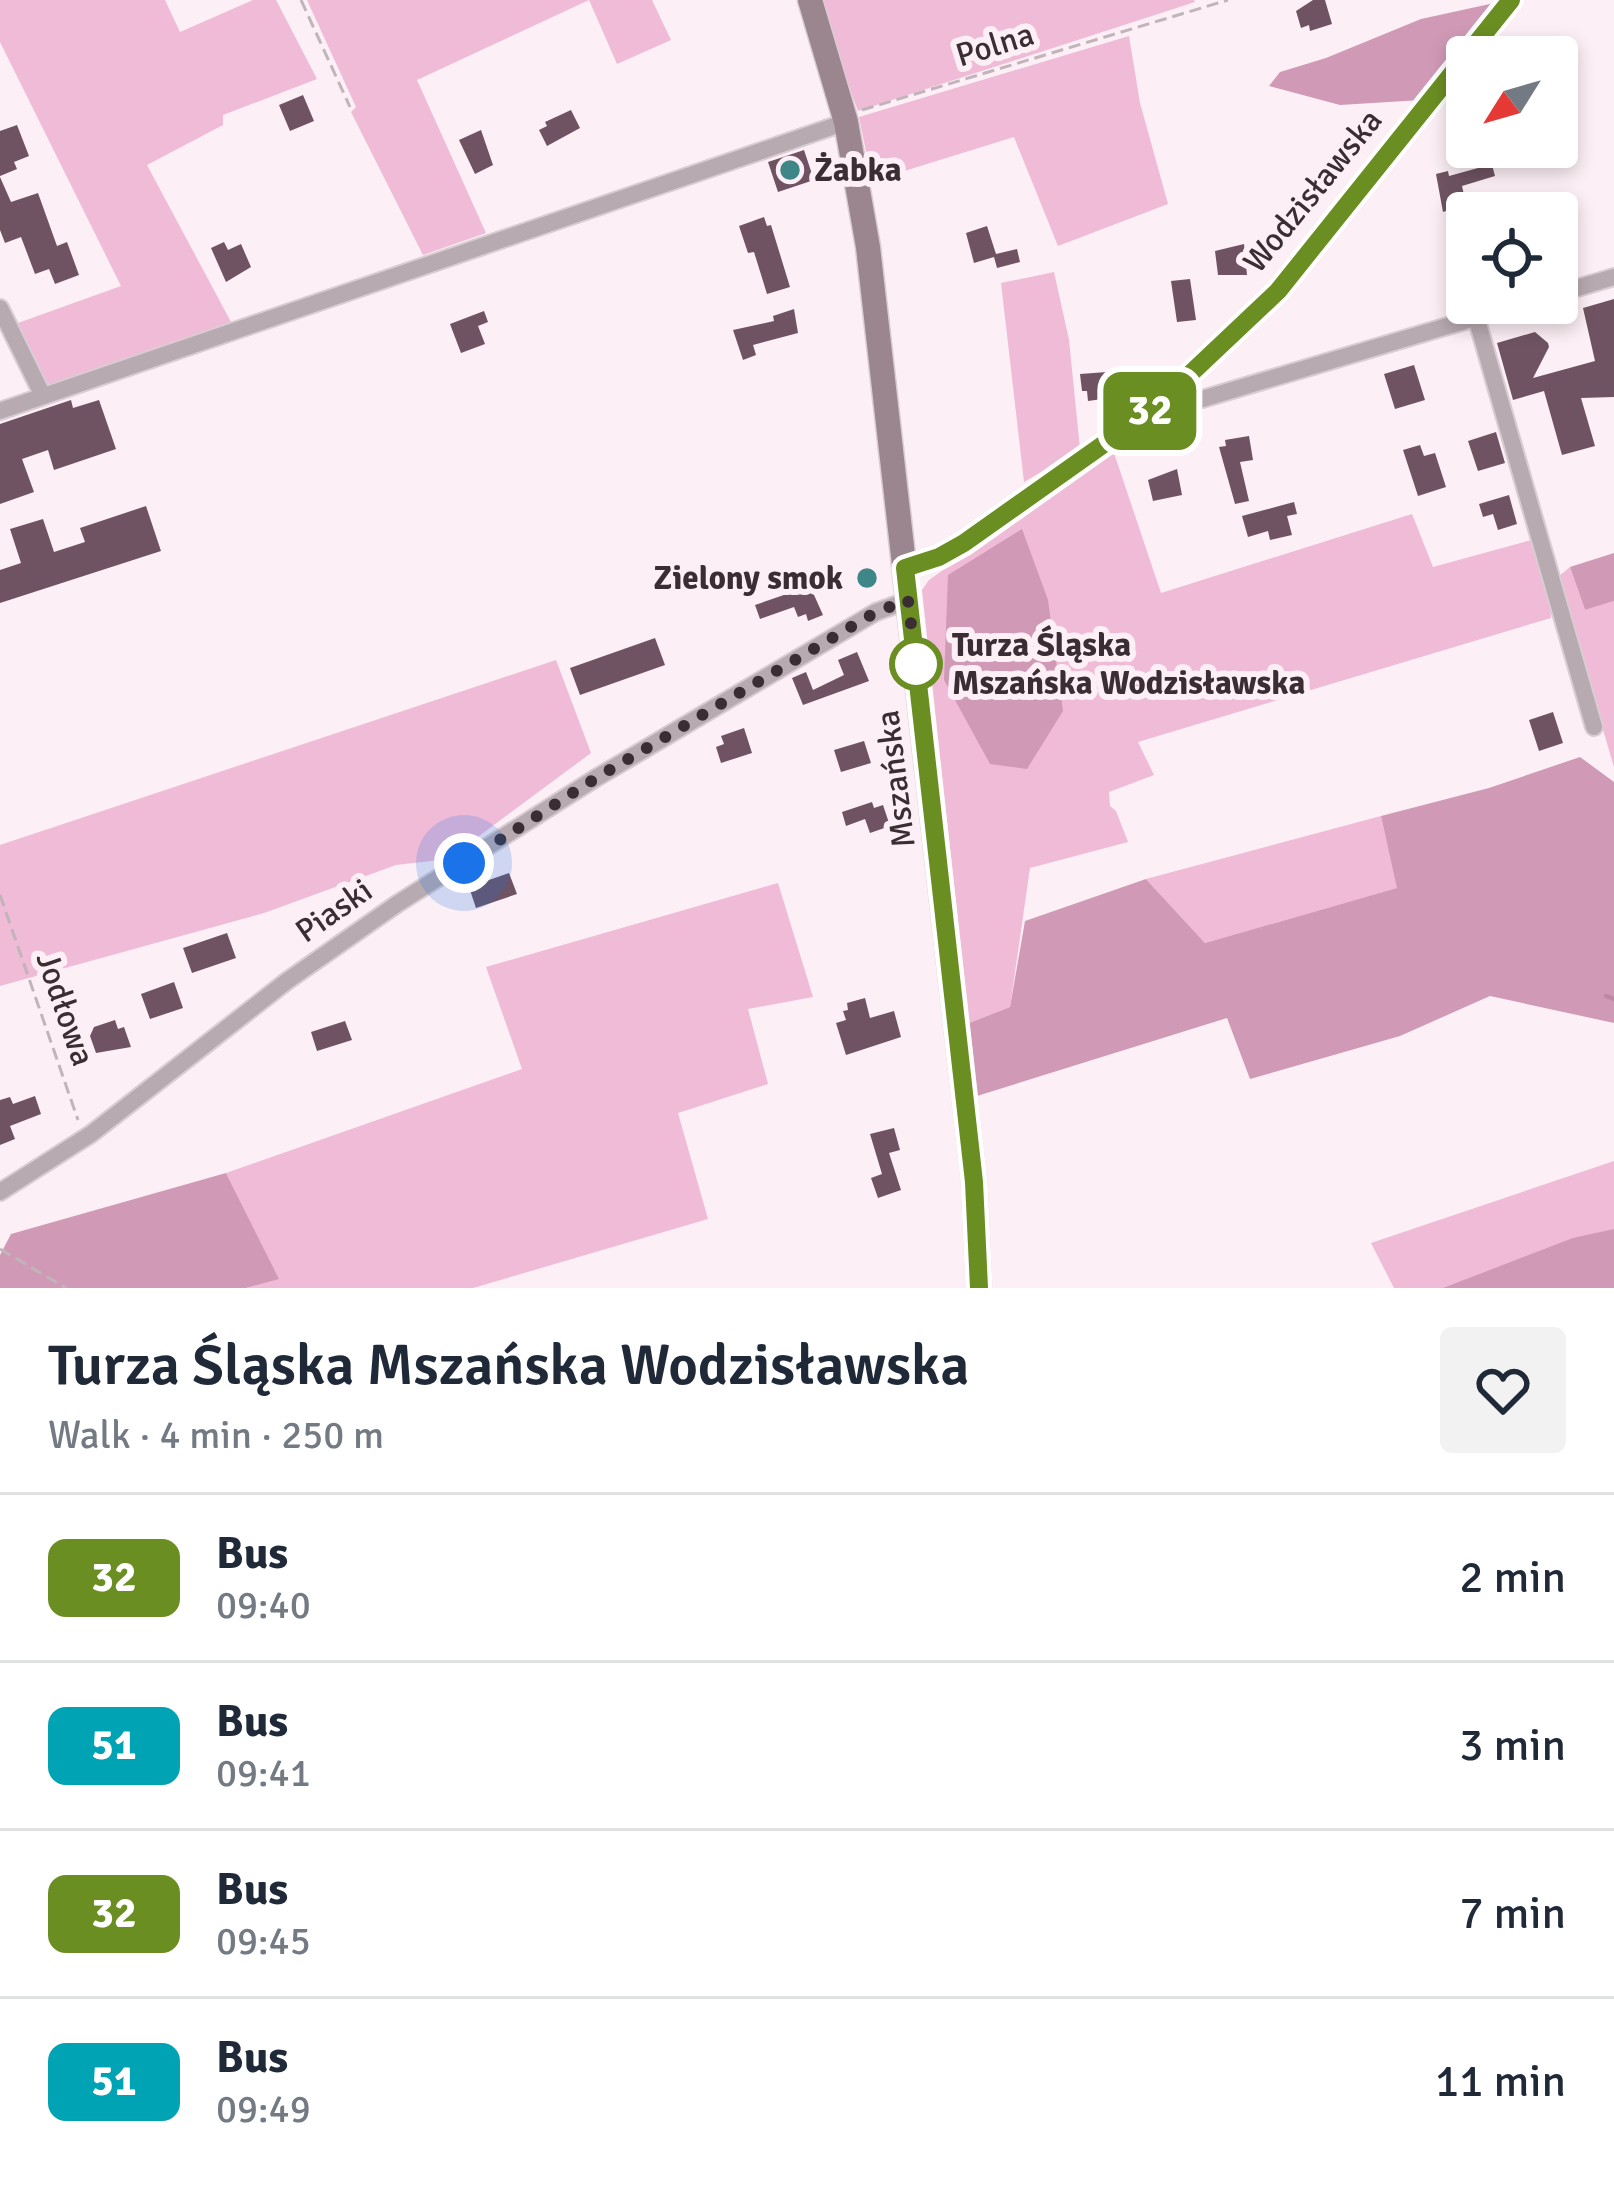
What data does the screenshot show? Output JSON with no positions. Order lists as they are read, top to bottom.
{
  "streets": {
    "street": ["Wodzisławska", "Mszańska", "Piaski"],
    "path": ["Polna", "Jodłowa"]
  },
  "crossings": [
    ["Polna", "Mszańska"],
    ["Wodzisławska", "Mszańska"],
    ["Mszańska", "Piaski"],
    ["Piaski", "Jodłowa"]
  ],
  "places": ["Żabka", "Zielony smok", "Turza Śląska Mszańska Wodzisławska"],
  "lines": ["bus line 32"],
  "north": "bottom left",
  "page": {
    "on_map": "32",
    "heading": ["Turza Śląska Mszańska Wodzisławska", "Walk · 4 min · 250 m"],
    "list": [
      {
        "mark": "32",
        "name": "Bus",
        "note": "09:40",
        "value": "2 min"
      },
      {
        "mark": "51",
        "name": "Bus",
        "note": "09:41",
        "value": "3 min"
      },
      {
        "mark": "32",
        "name": "Bus",
        "note": "09:45",
        "value": "7 min"
      },
      {
        "mark": "51",
        "name": "Bus",
        "note": "09:49",
        "value": "11 min"
      }
    ]
  }
}
